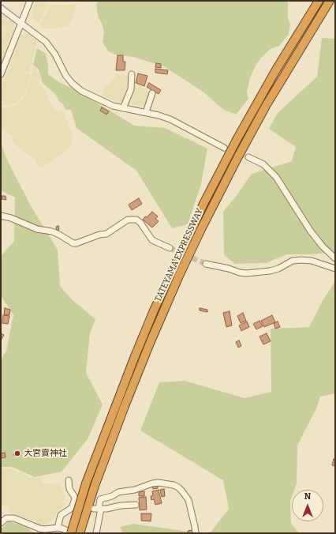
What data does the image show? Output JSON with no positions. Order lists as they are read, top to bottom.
{
  "streets": {
    "highway": ["TATEYAMA EXPRESSWAY"]
  },
  "places": ["大宮賣神社"],
  "north": "top"
}
